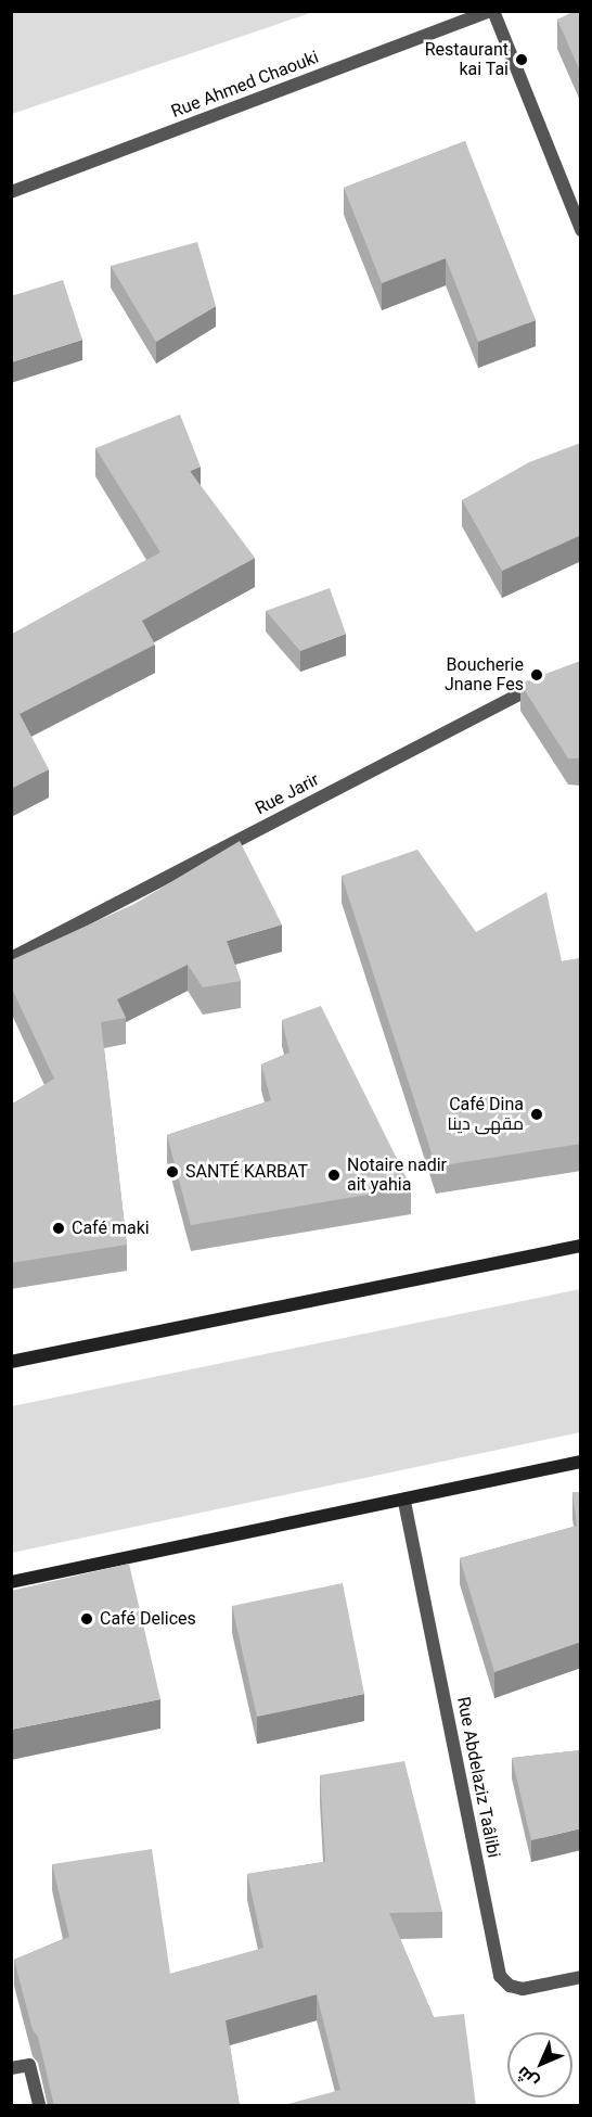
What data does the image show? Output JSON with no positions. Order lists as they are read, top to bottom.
{
  "streets": {
    "street": ["Rue Ahmed Chaouki", "Rue Jarir", "Rue Abdelaziz Taâlibi"]
  },
  "places": [
    "Restaurant kai Tai",
    "Boucherie Jnane Fes",
    "Café Dina مقهى دينا",
    "SANTÉ KARBAT",
    "Notaire nadir ait yahia",
    "Café maki",
    "Café Delices"
  ],
  "north": "bottom left"
}
